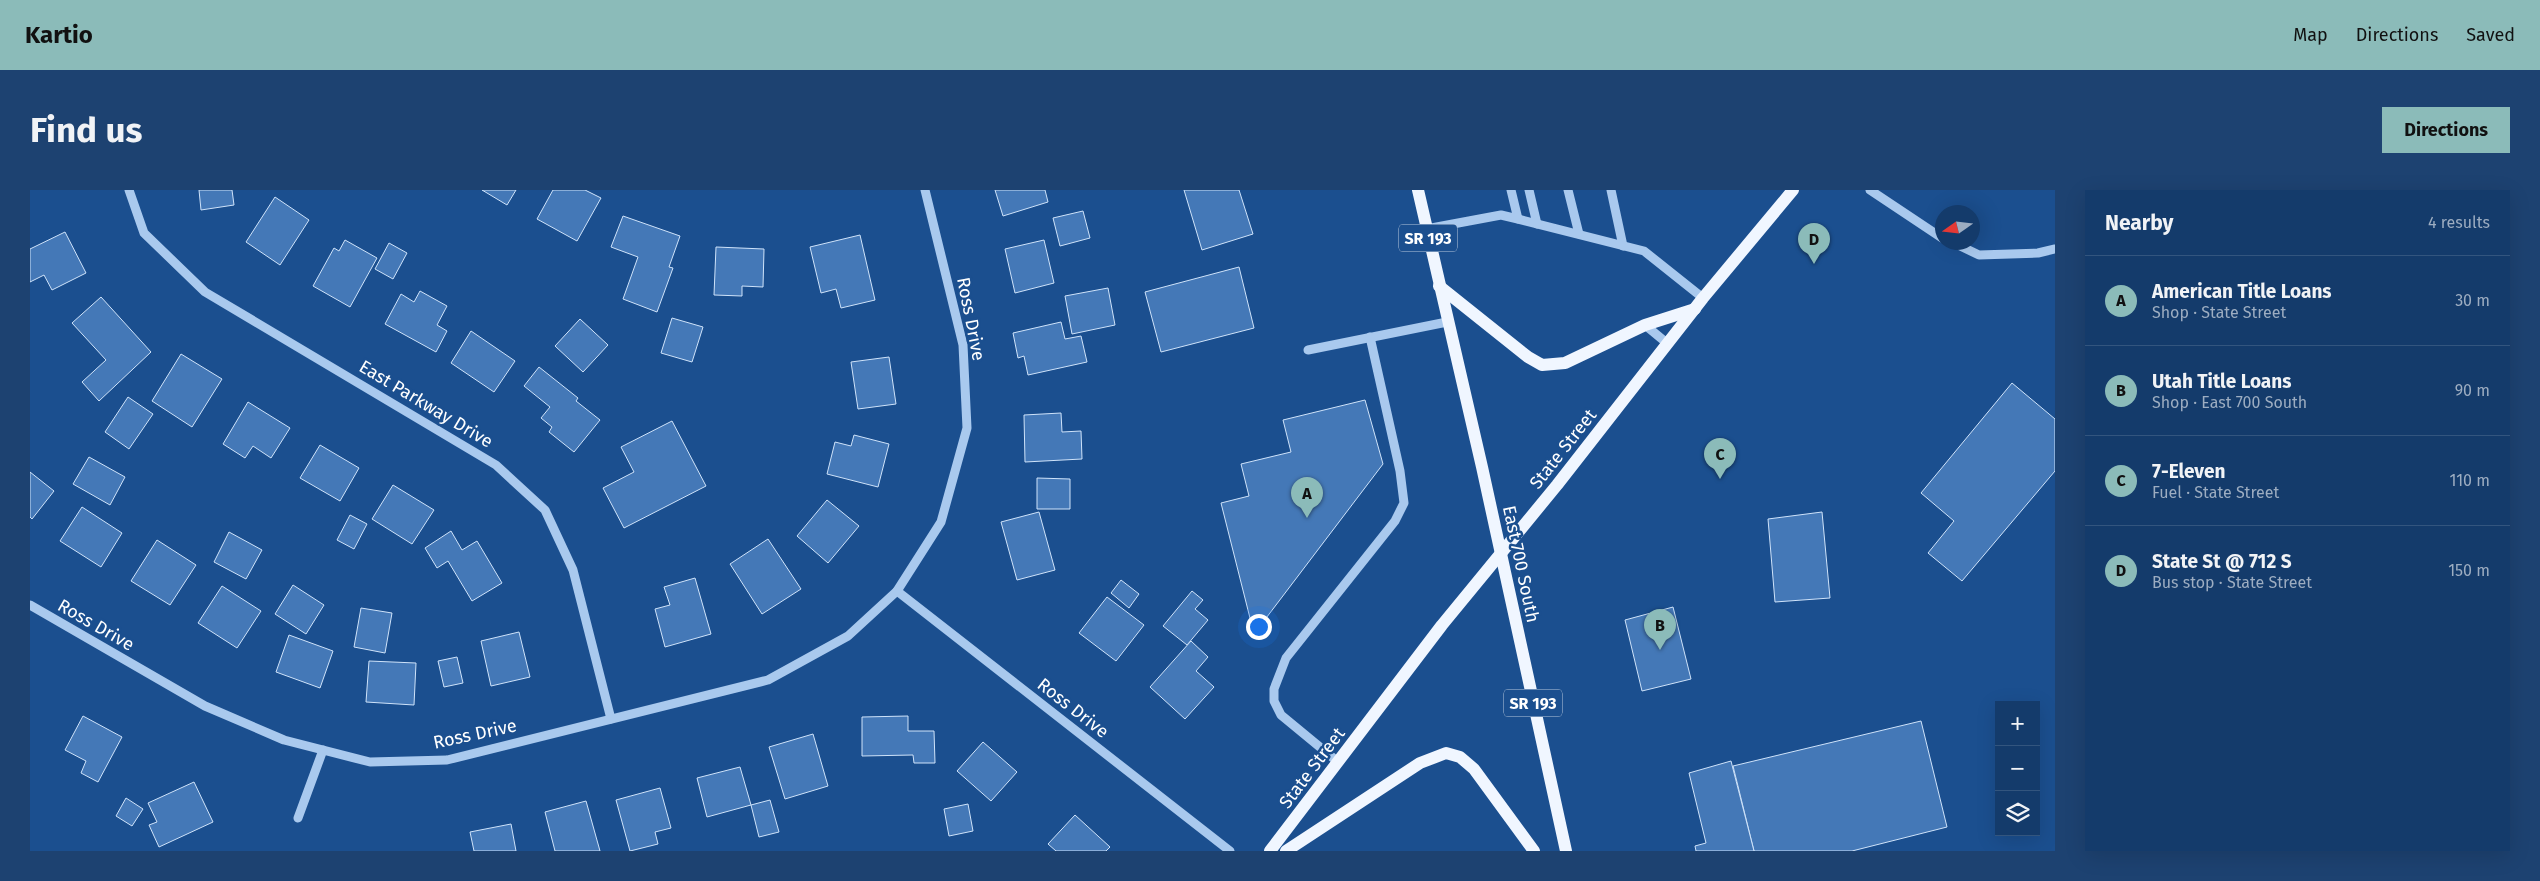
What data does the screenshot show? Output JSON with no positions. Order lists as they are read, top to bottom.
{
  "streets": {
    "main road": ["SR 193", "State Street", "East 700 South"],
    "street": ["Ross Drive", "East Parkway Drive"]
  },
  "crossings": [
    ["SR 193", "East 700 South"],
    ["Ross Drive", "East Parkway Drive"],
    ["State Street", "East 700 South"]
  ],
  "north": "left",
  "page": {
    "header": "Kartio",
    "nav": ["Map", "Directions", "Saved"],
    "buttons": "Directions",
    "title": "Find us",
    "heading": ["Nearby", "4 results"],
    "pins": [
      "D",
      "C",
      "A",
      "B"
    ],
    "list": [
      {
        "mark": "A",
        "name": "American Title Loans",
        "note": "Shop · State Street",
        "value": "30 m"
      },
      {
        "mark": "B",
        "name": "Utah Title Loans",
        "note": "Shop · East 700 South",
        "value": "90 m"
      },
      {
        "mark": "C",
        "name": "7-Eleven",
        "note": "Fuel · State Street",
        "value": "110 m"
      },
      {
        "mark": "D",
        "name": "State St @ 712 S",
        "note": "Bus stop · State Street",
        "value": "150 m"
      }
    ],
    "map_buttons": ["+", "−"]
  }
}
